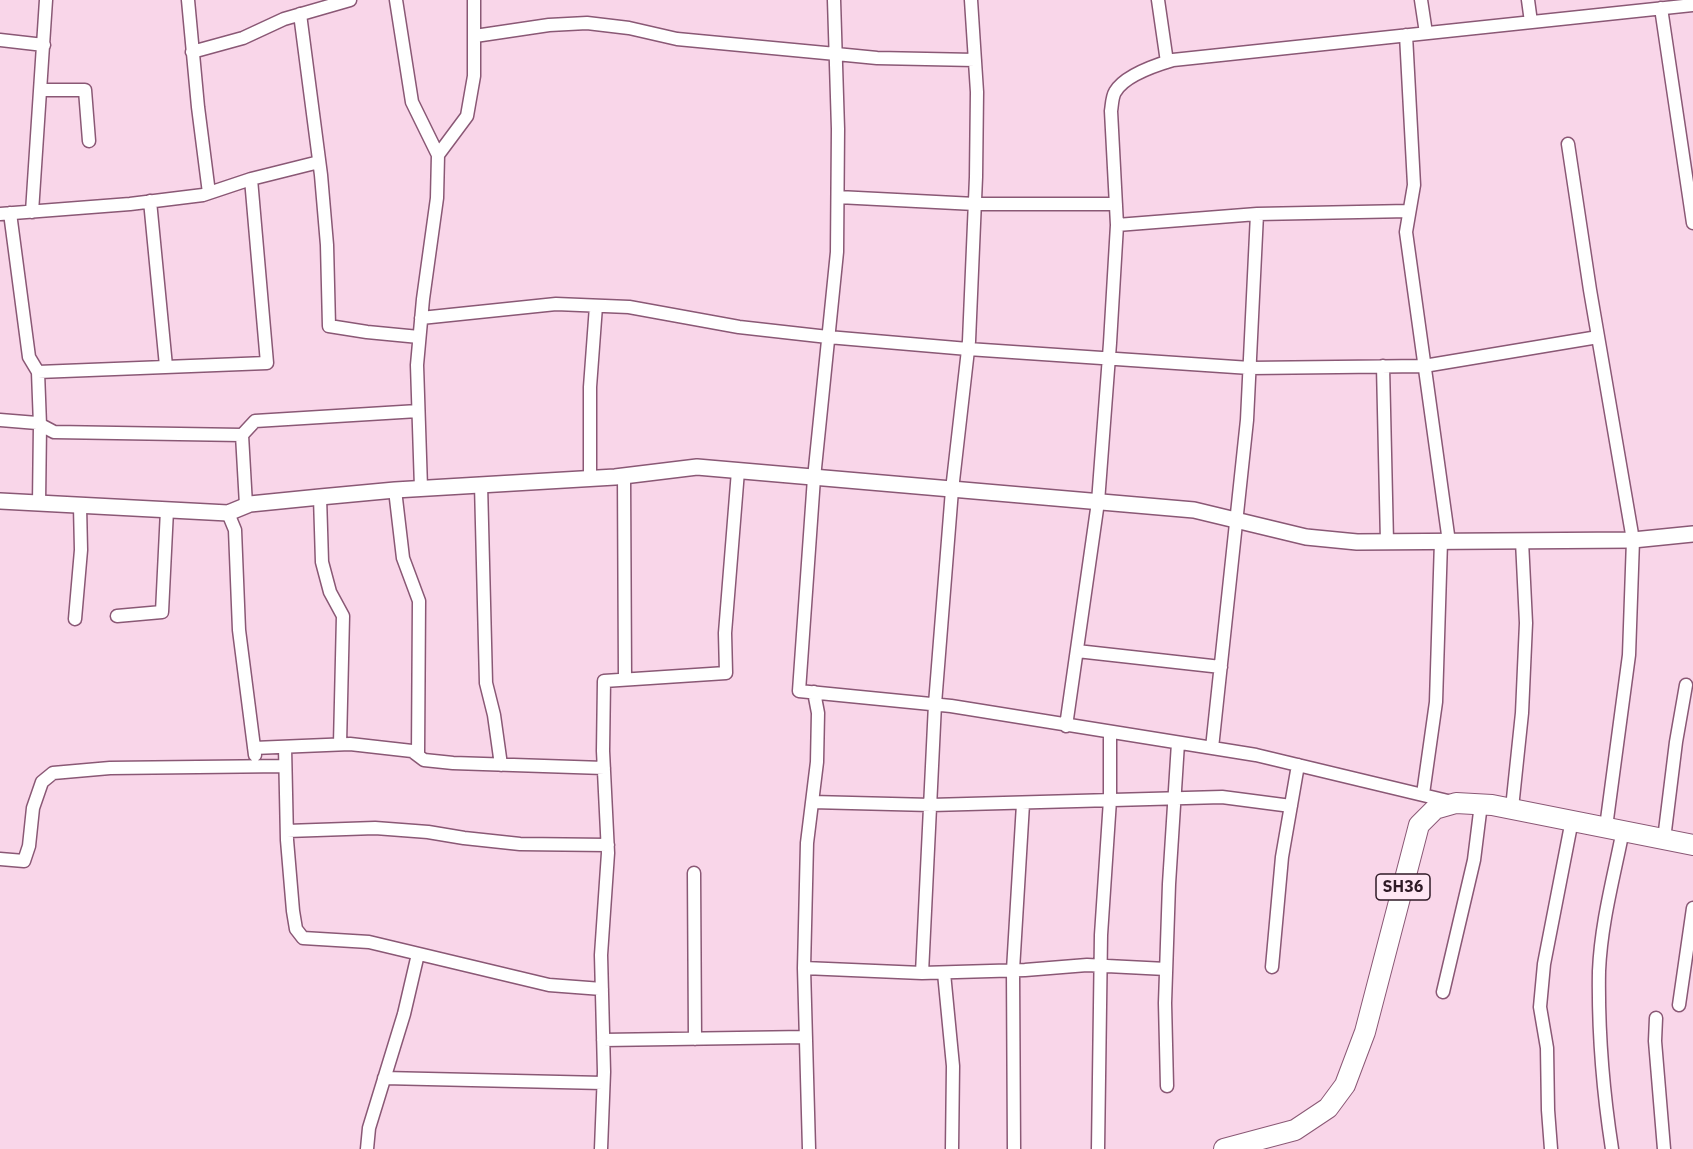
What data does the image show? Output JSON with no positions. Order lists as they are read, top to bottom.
{
  "streets": {
    "highway": ["SH36"]
  }
}
